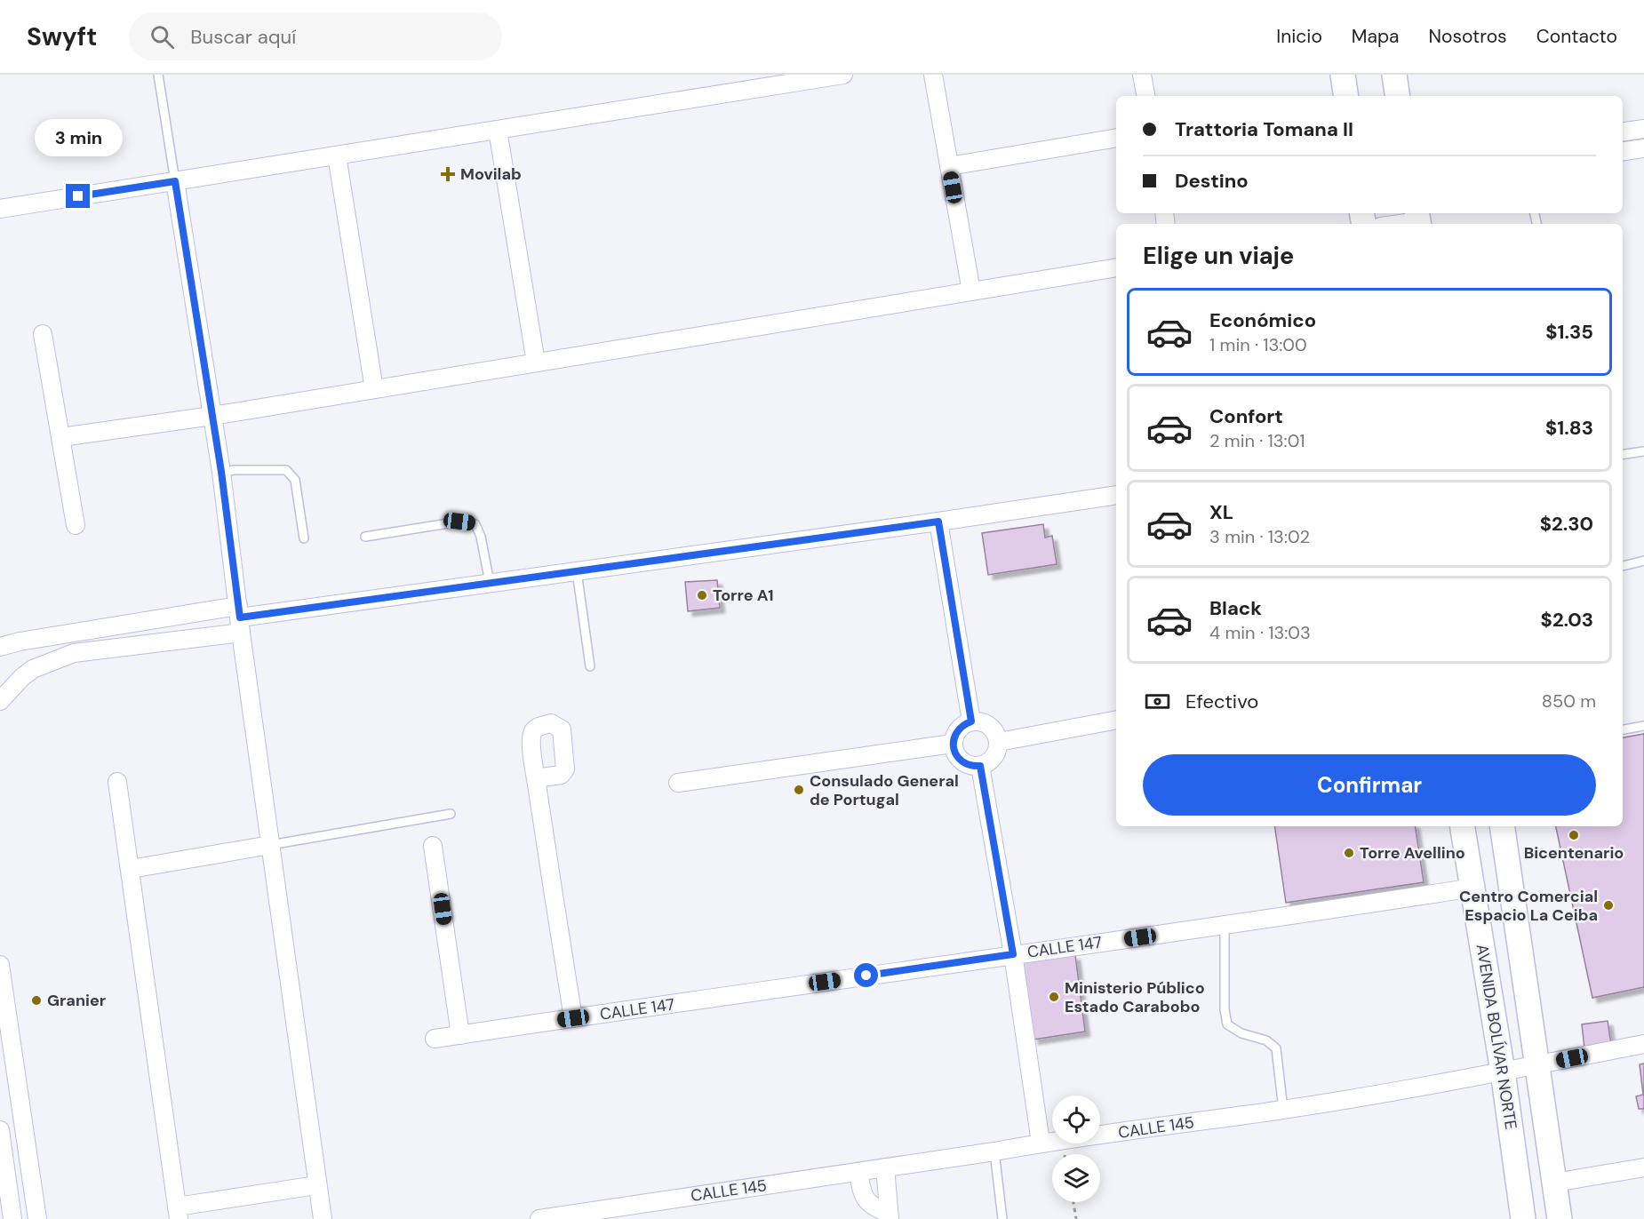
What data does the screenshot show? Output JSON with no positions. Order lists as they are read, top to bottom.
{
  "streets": {
    "main road": ["AVENIDA BOLÍVAR NORTE"],
    "street": ["CALLE 147", "CALLE 145"]
  },
  "crossings": [
    ["CALLE 147", "AVENIDA BOLÍVAR NORTE"],
    ["AVENIDA BOLÍVAR NORTE", "CALLE 145"]
  ],
  "places": {
    "health": ["Movilab"],
    "other": [
      "Torre A1",
      "Consulado General de Portugal",
      "Bicentenario",
      "Torre Avellino",
      "Centro Comercial Espacio La Ceiba",
      "Ministerio Público Estado Carabobo",
      "Granier"
    ]
  },
  "page": {
    "header": "Swyft",
    "search": "Buscar aquí",
    "nav": [
      "Inicio",
      "Mapa",
      "Nosotros",
      "Contacto"
    ],
    "banner": ["Trattoria Tomana II", "Destino"],
    "bubble": "3 min",
    "heading": "Elige un viaje",
    "list": [
      {
        "name": "Económico",
        "note": "1 min · 13:00",
        "value": "$1.35"
      },
      {
        "name": "Confort",
        "note": "2 min · 13:01",
        "value": "$1.83"
      },
      {
        "name": "XL",
        "note": "3 min · 13:02",
        "value": "$2.30"
      },
      {
        "name": "Black",
        "note": "4 min · 13:03",
        "value": "$2.03"
      }
    ],
    "pay": ["Efectivo", "850 m"],
    "buttons": "Confirmar"
  }
}
